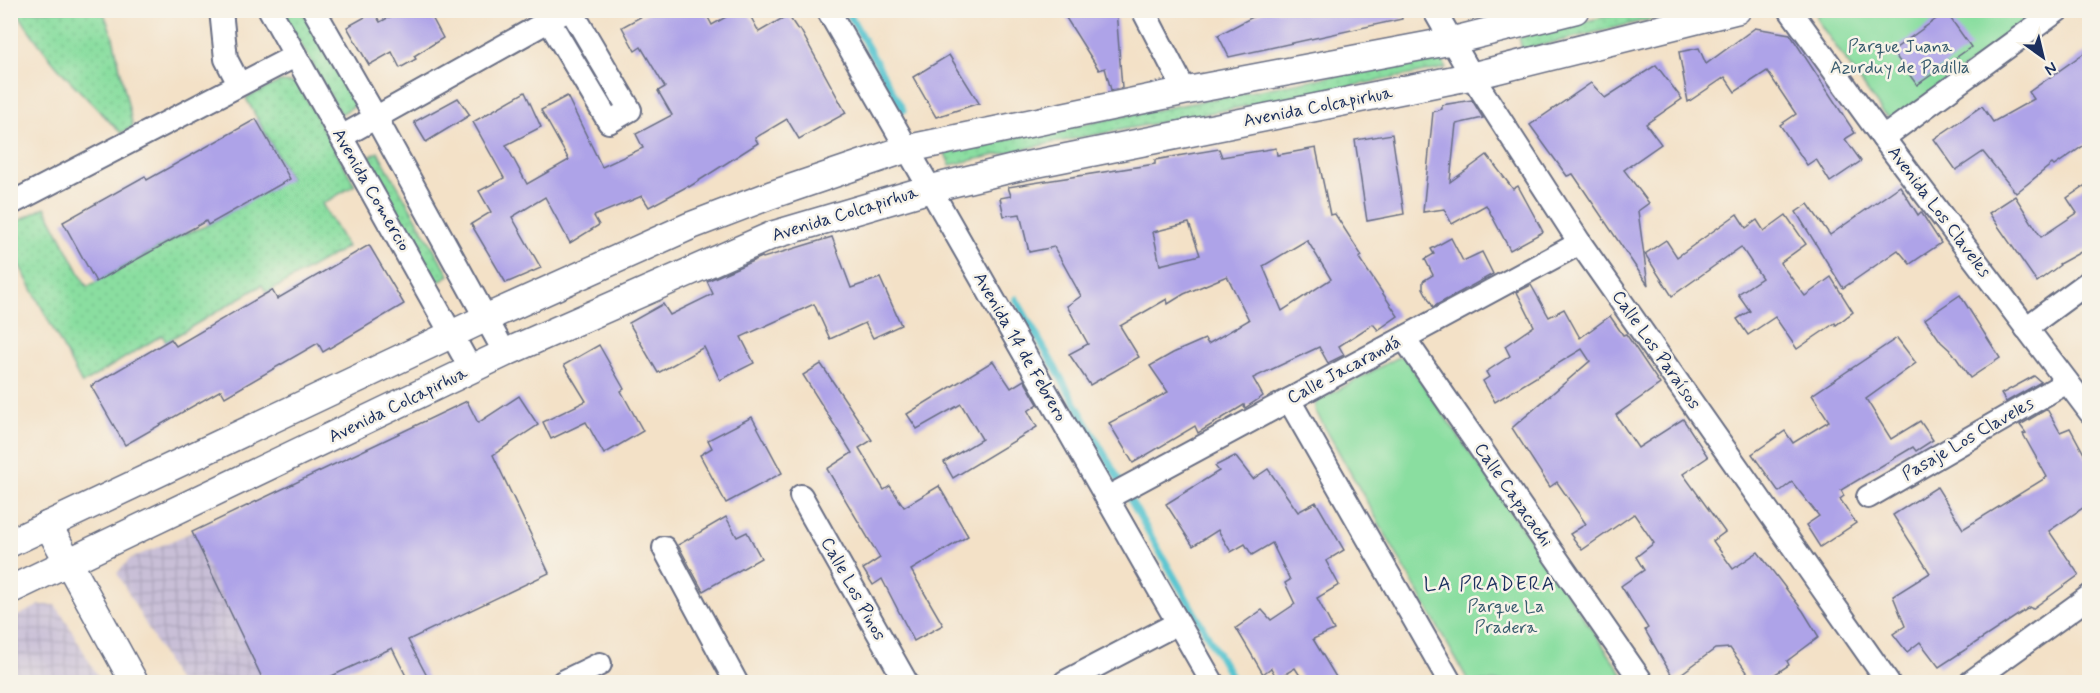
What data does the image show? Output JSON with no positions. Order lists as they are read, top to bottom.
{
  "streets": {
    "main road": ["Avenida Colcapirhua"],
    "street": [
      "Avenida Comercio",
      "Avenida Los Claveles",
      "Avenida 14 de Febrero",
      "Calle Los Paraísos",
      "Calle Jacarandá",
      "Pasaje Los Claveles",
      "Calle Capacachi",
      "Calle Los Pinos"
    ]
  },
  "crossings": [
    ["Avenida Colcapirhua", "Avenida Comercio"],
    ["Avenida Colcapirhua", "Avenida 14 de Febrero"],
    ["Avenida Colcapirhua", "Calle Los Paraísos"],
    ["Avenida Los Claveles", "Pasaje Los Claveles"],
    ["Avenida 14 de Febrero", "Calle Jacarandá"],
    ["Calle Los Paraísos", "Calle Jacarandá"],
    ["Calle Jacarandá", "Calle Capacachi"]
  ],
  "districts": ["LA PRADERA"],
  "parks": ["Parque Juana Azurduy de Padilla", "Parque La Pradera"],
  "north": "bottom right"
}
